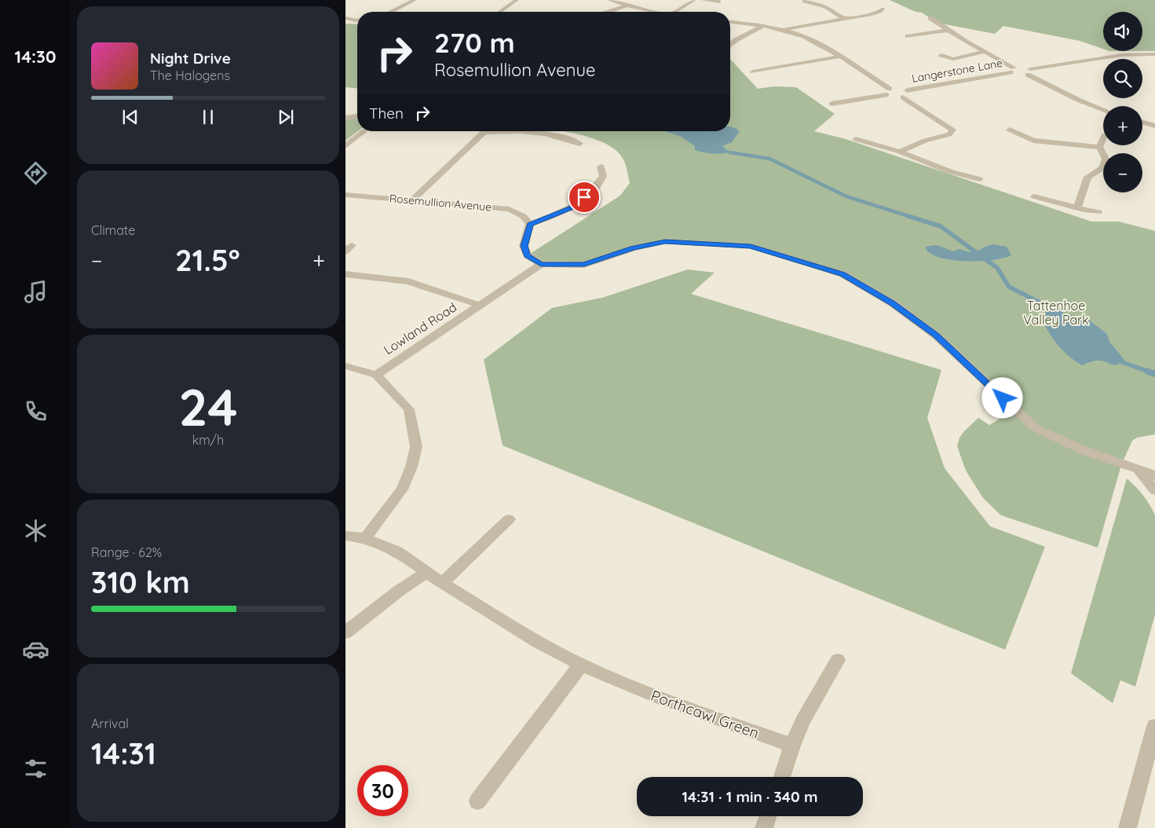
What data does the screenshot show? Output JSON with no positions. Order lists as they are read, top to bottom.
{
  "streets": {
    "street": [
      "Langerstone Lane",
      "Rosemullion Avenue",
      "Lowland Road",
      "Porthcawl Green"
    ]
  },
  "parks": ["Tattenhoe Valley Park"],
  "page": {
    "tabs": "14:30",
    "map_buttons": ["+", "−"],
    "turn": ["270 m", "Rosemullion Avenue"],
    "song": ["Night Drive", "The Halogens"],
    "then": "Then",
    "tile": [
      "Climate",
      ["24", "km/h"],
      ["Range · 62%", "310 km"],
      ["Arrival", "14:31"]
    ],
    "heat": ["−", "21.5°", "+"],
    "limit": "30",
    "trip": "14:31 · 1 min · 340 m"
  }
}
